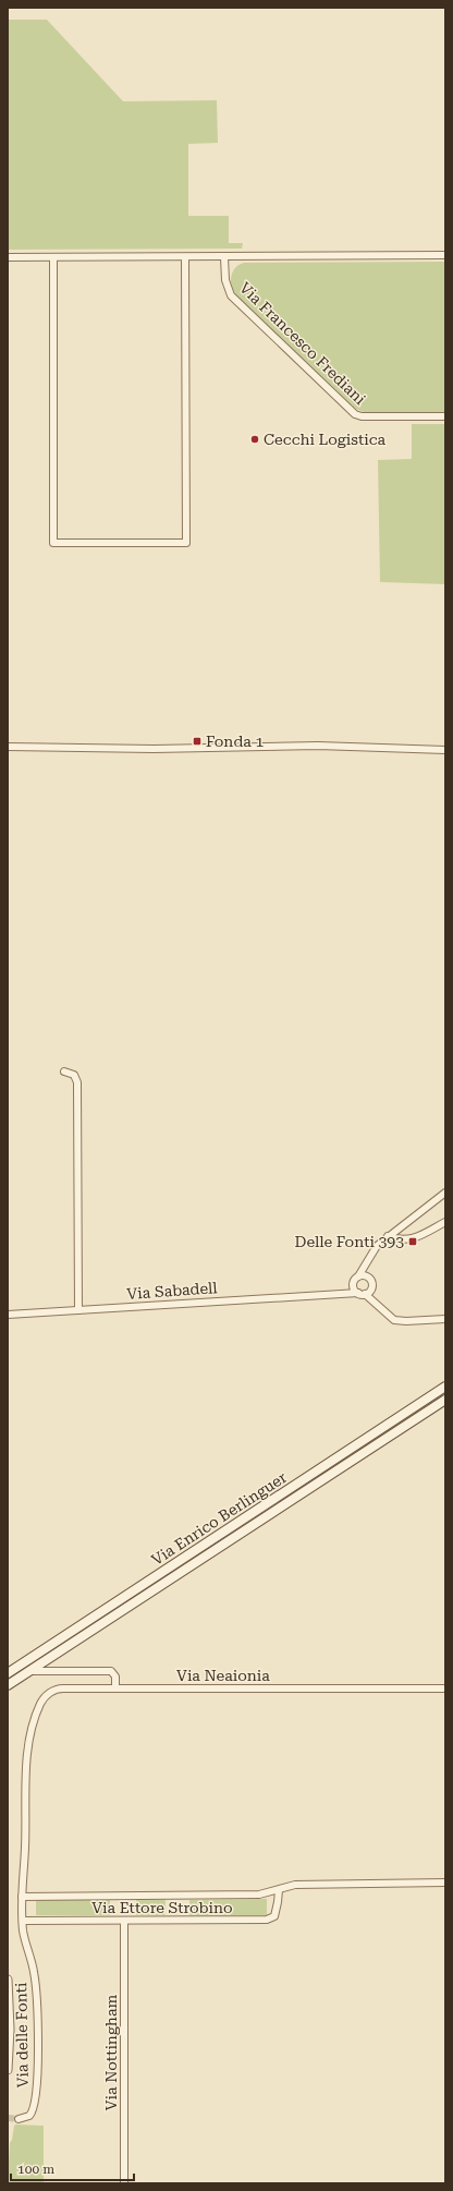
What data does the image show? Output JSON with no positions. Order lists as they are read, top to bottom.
{
  "streets": {
    "main road": ["Via Enrico Berlinguer"],
    "street": [
      "Via Francesco Frediani",
      "Via Sabadell",
      "Via Neaionia",
      "Via Ettore Strobino",
      "Via delle Fonti",
      "Via Nottingham"
    ]
  },
  "crossings": [
    ["Via Neaionia", "Via delle Fonti"],
    ["Via Ettore Strobino", "Via delle Fonti"],
    ["Via Ettore Strobino", "Via Nottingham"]
  ],
  "places": {
    "other": ["Cecchi Logistica"],
    "transit": ["Fonda 1", "Delle Fonti 393"]
  },
  "scale_bar": "100 m"
}
